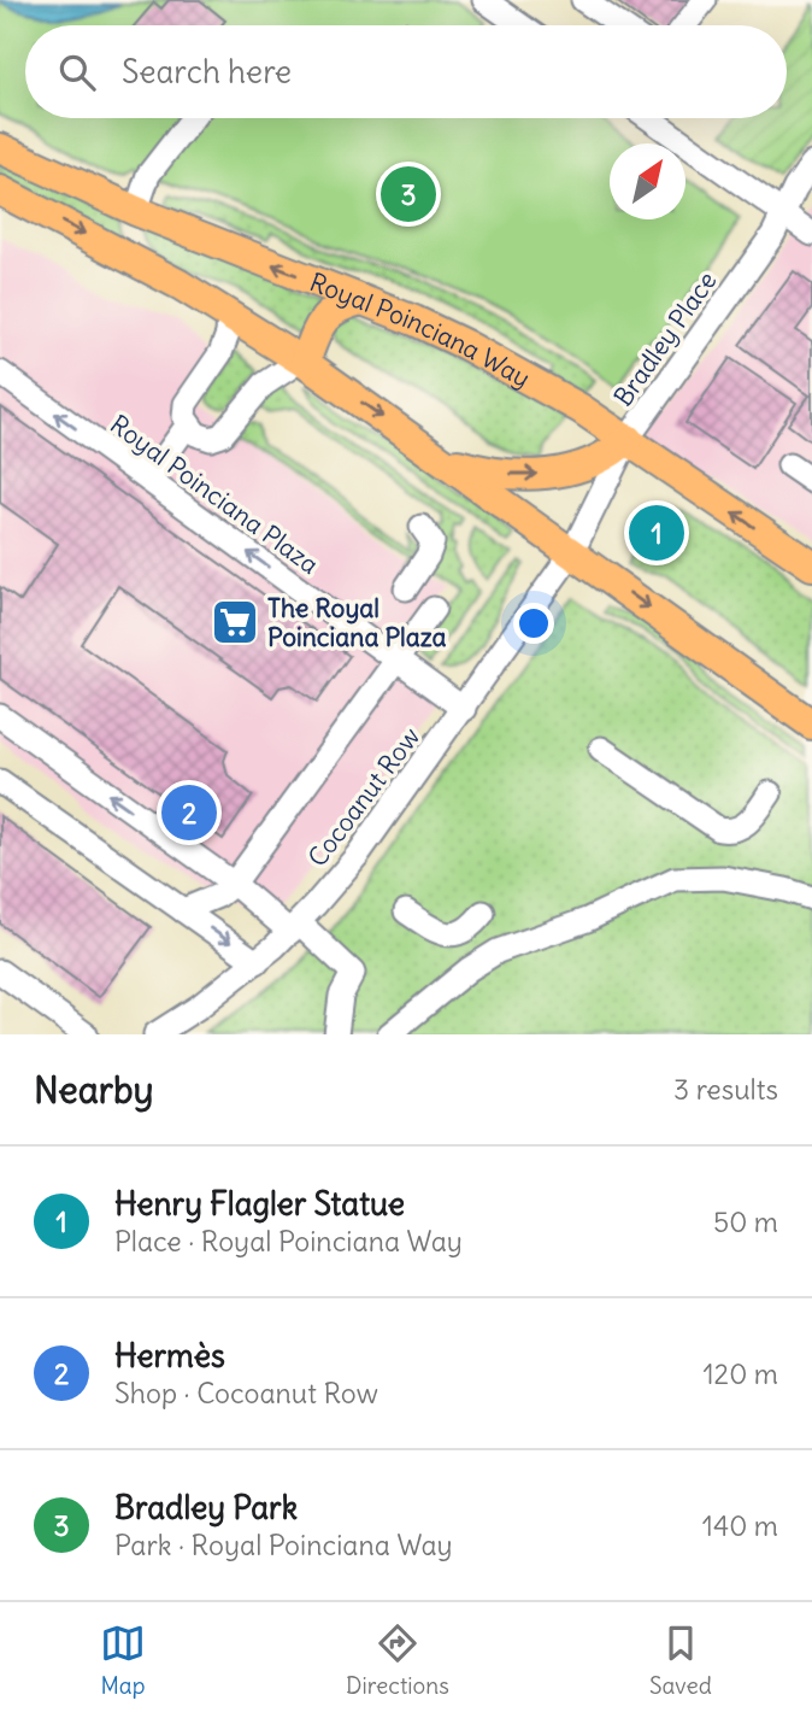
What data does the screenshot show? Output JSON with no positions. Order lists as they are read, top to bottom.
{
  "streets": {
    "main road": ["Royal Poinciana Way"],
    "street": ["Bradley Place", "Royal Poinciana Plaza", "Cocoanut Row"]
  },
  "crossings": [
    ["Royal Poinciana Way", "Bradley Place"],
    ["Bradley Place", "Cocoanut Row"],
    ["Royal Poinciana Plaza", "Cocoanut Row"]
  ],
  "one_way": ["Royal Poinciana Plaza"],
  "places": {
    "supermarket": ["The Royal Poinciana Plaza"]
  },
  "north": "top right",
  "page": {
    "search": "Search here",
    "pins": ["3", "1", "2"],
    "heading": ["Nearby", "3 results"],
    "list": [
      {
        "mark": "1",
        "name": "Henry Flagler Statue",
        "note": "Place · Royal Poinciana Way",
        "value": "50 m"
      },
      {
        "mark": "2",
        "name": "Hermès",
        "note": "Shop · Cocoanut Row",
        "value": "120 m"
      },
      {
        "mark": "3",
        "name": "Bradley Park",
        "note": "Park · Royal Poinciana Way",
        "value": "140 m"
      }
    ],
    "nav": ["Map", "Directions", "Saved"]
  }
}
